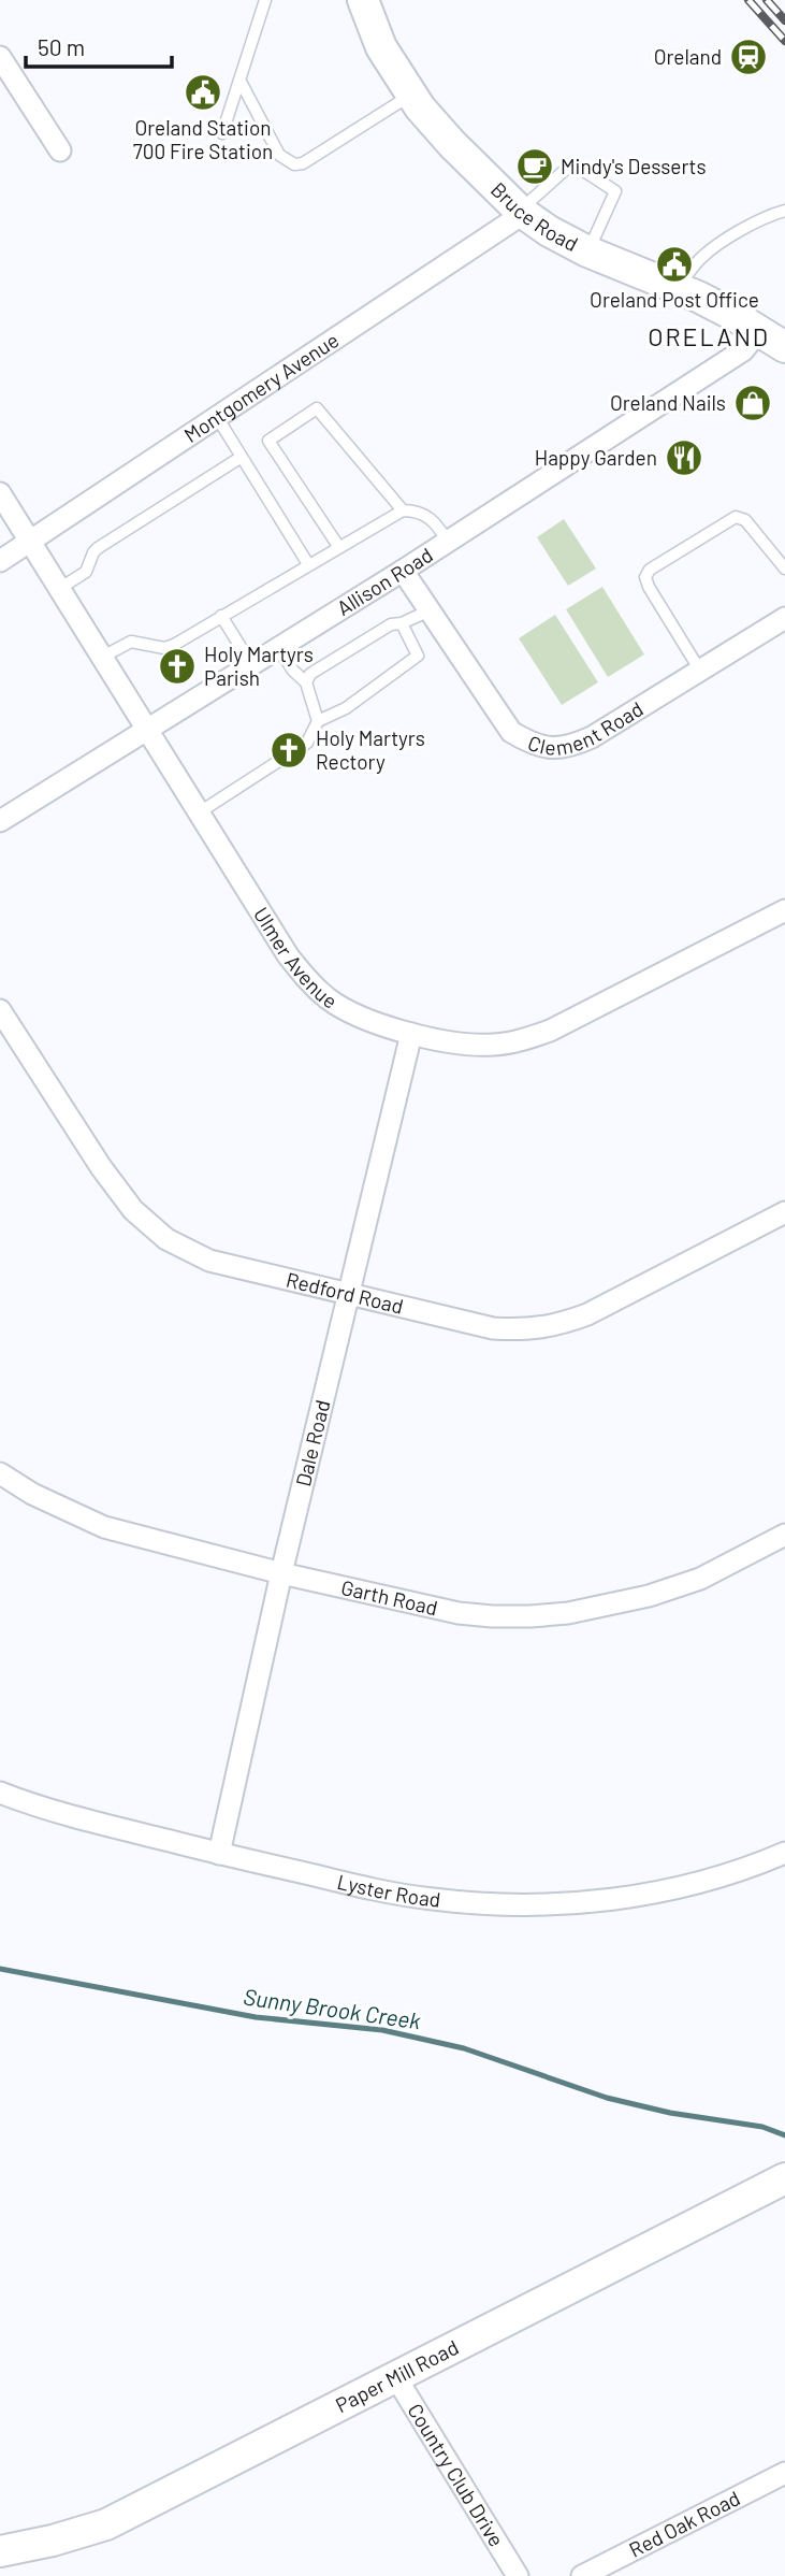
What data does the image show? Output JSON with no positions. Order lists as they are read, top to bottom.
{
  "streets": {
    "street": [
      "Bruce Road",
      "Montgomery Avenue",
      "Allison Road",
      "Clement Road",
      "Ulmer Avenue",
      "Redford Road",
      "Dale Road",
      "Garth Road",
      "Lyster Road",
      "Paper Mill Road",
      "Country Club Drive",
      "Red Oak Road"
    ]
  },
  "crossings": [
    ["Bruce Road", "Montgomery Avenue"],
    ["Bruce Road", "Allison Road"],
    ["Montgomery Avenue", "Ulmer Avenue"],
    ["Allison Road", "Clement Road"],
    ["Allison Road", "Ulmer Avenue"],
    ["Ulmer Avenue", "Dale Road"],
    ["Redford Road", "Dale Road"],
    ["Dale Road", "Garth Road"],
    ["Dale Road", "Lyster Road"],
    ["Paper Mill Road", "Country Club Drive"]
  ],
  "districts": ["ORELAND"],
  "water": ["Sunny Brook Creek"],
  "places": {
    "station": ["Oreland"],
    "public building": ["Oreland Station 700 Fire Station", "Oreland Post Office"],
    "cafe": ["Mindy's Desserts"],
    "shop": ["Oreland Nails"],
    "restaurant": ["Happy Garden"],
    "church": ["Holy Martyrs Parish", "Holy Martyrs Rectory"]
  },
  "scale_bar": "50 m"
}
